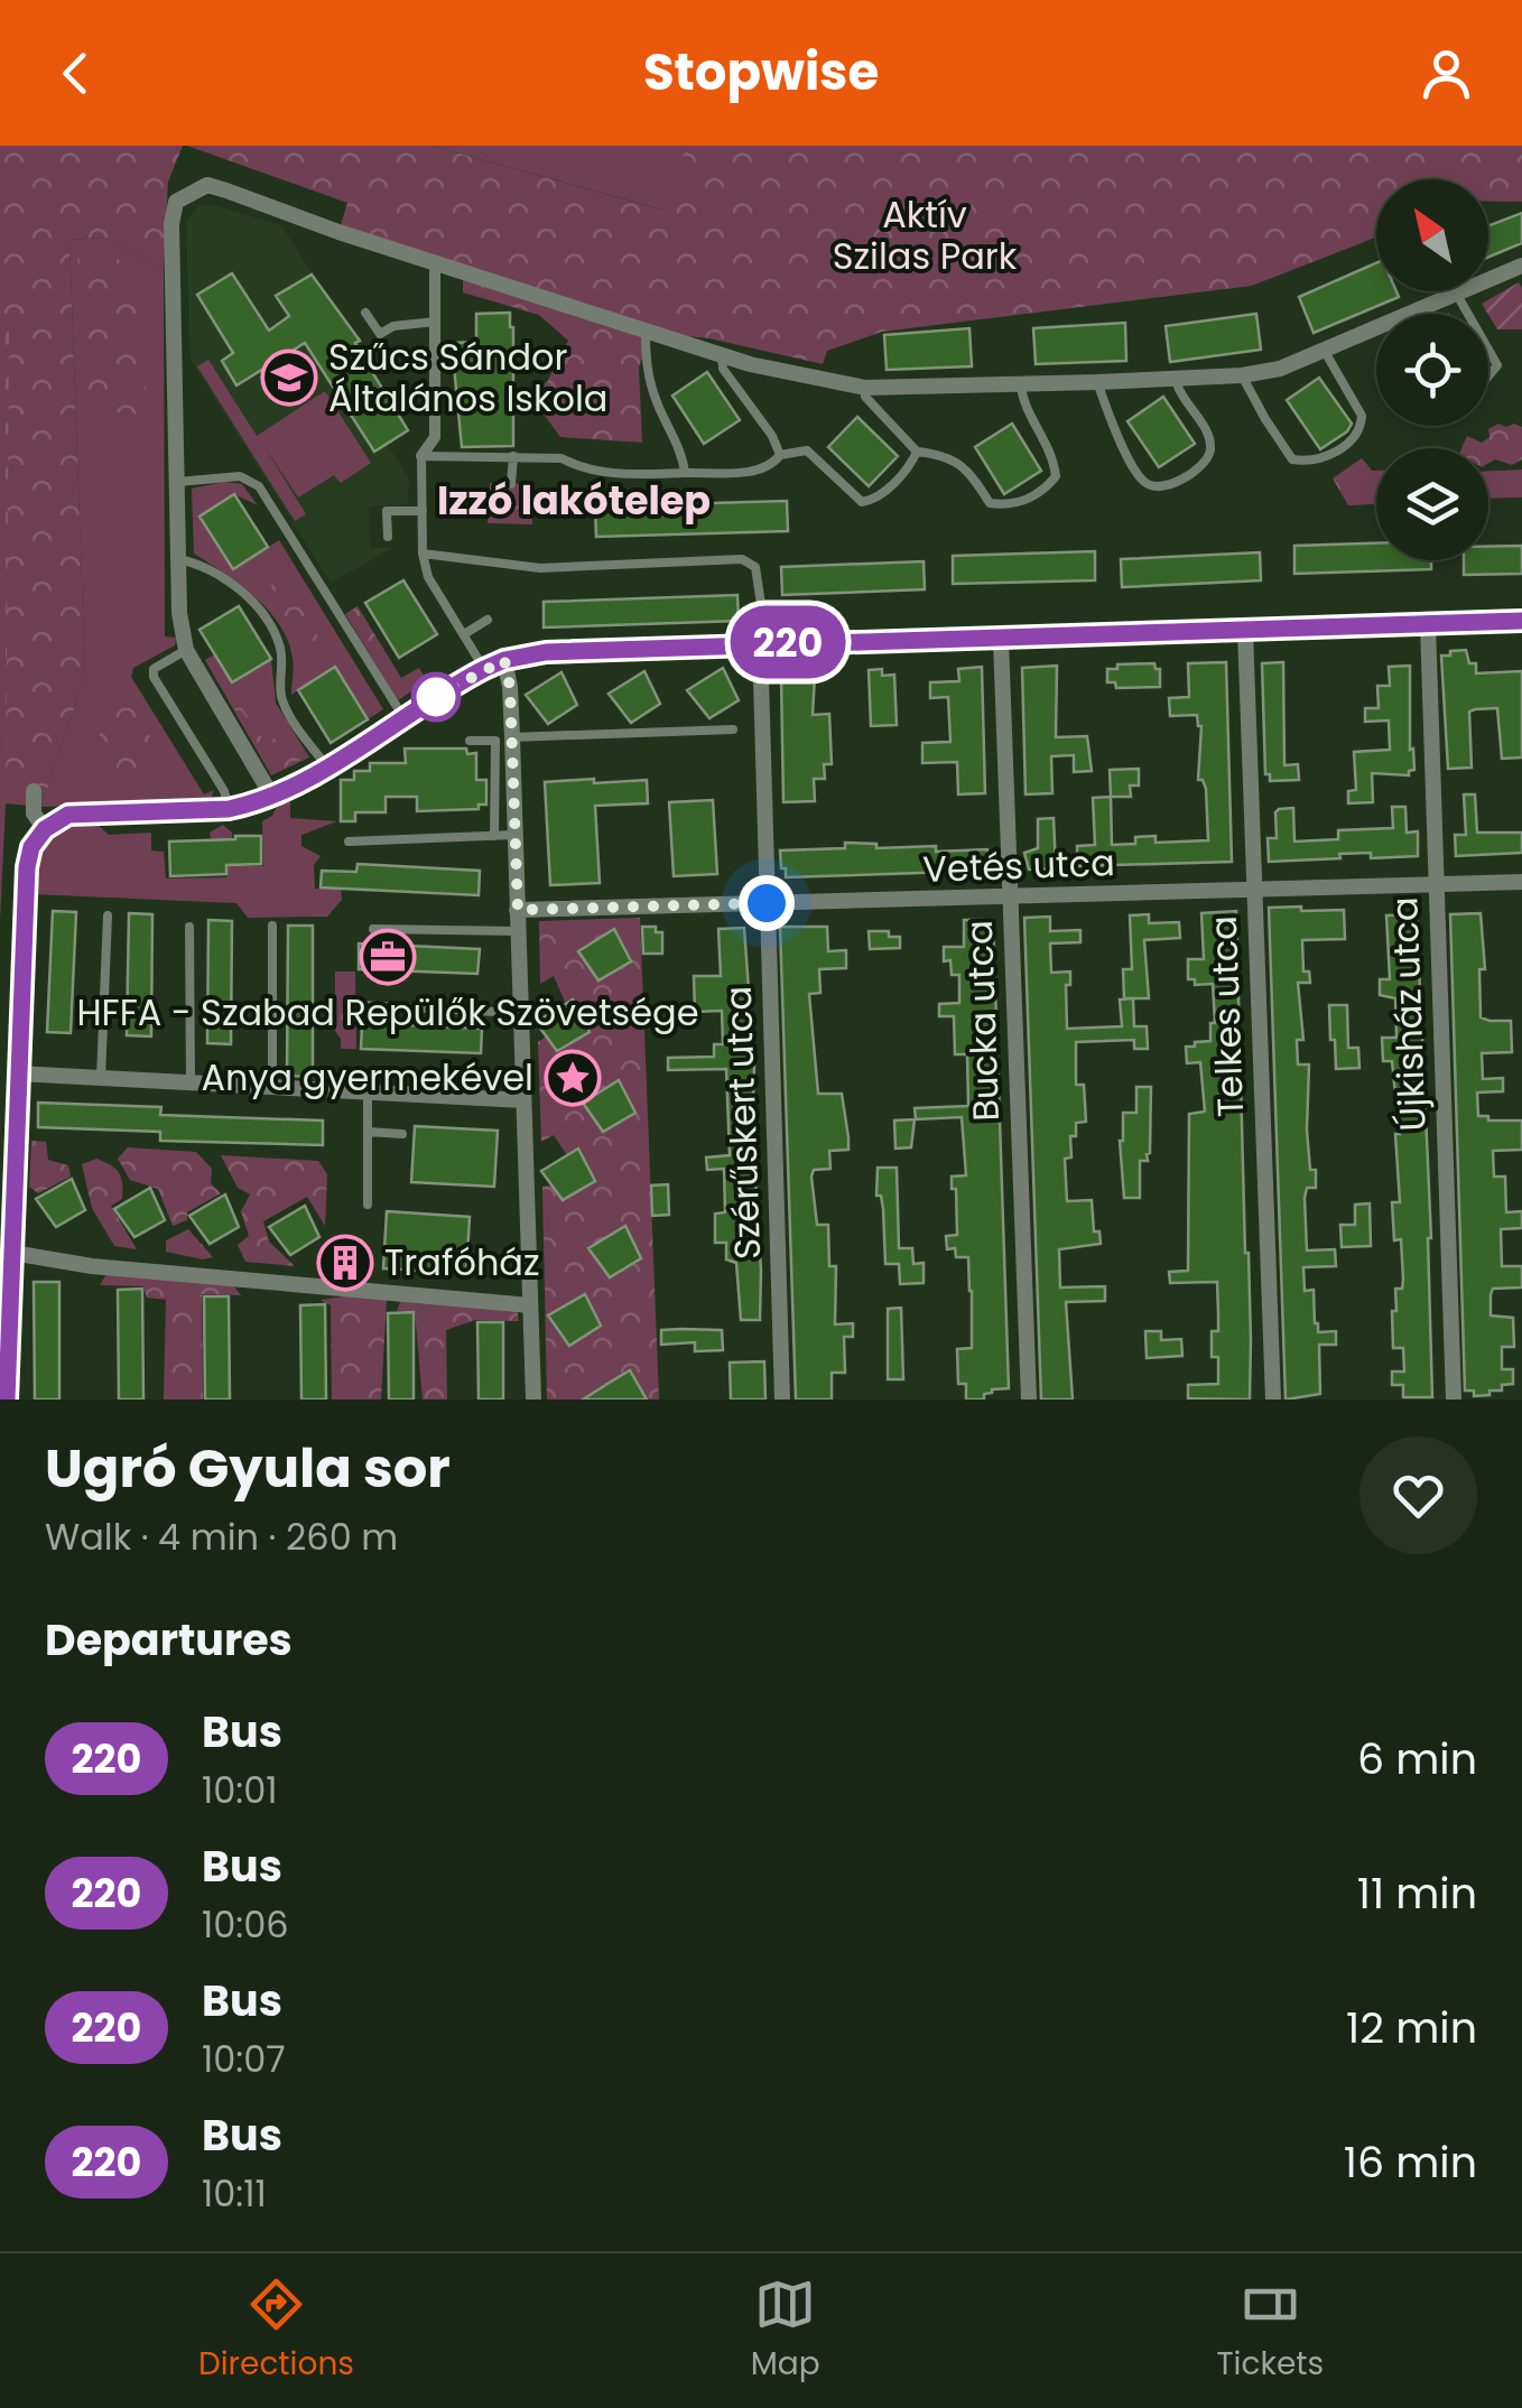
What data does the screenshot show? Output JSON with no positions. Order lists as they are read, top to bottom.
{
  "streets": {
    "street": [
      "Vetés utca",
      "Újkisház utca",
      "Telkes utca",
      "Bucka utca",
      "Szérűskert utca"
    ]
  },
  "crossings": [
    ["Vetés utca", "Újkisház utca"],
    ["Vetés utca", "Telkes utca"],
    ["Vetés utca", "Bucka utca"],
    ["Vetés utca", "Szérűskert utca"]
  ],
  "districts": ["Izzó lakótelep"],
  "parks": ["Aktív Szilas Park"],
  "places": {
    "school or university": ["Szűcs Sándor Általános Iskola"],
    "office": ["HFFA - Szabad Repülők Szövetsége"],
    "place": ["Anya gyermekével"],
    "building": ["Trafóház"]
  },
  "lines": ["bus line 220"],
  "north": "top left",
  "page": {
    "header": "Stopwise",
    "on_map": "220",
    "heading": [
      ["Ugró Gyula sor", "Walk · 4 min · 260 m"],
      "Departures"
    ],
    "list": [
      {
        "mark": "220",
        "name": "Bus",
        "note": "10:01",
        "value": "6 min"
      },
      {
        "mark": "220",
        "name": "Bus",
        "note": "10:06",
        "value": "11 min"
      },
      {
        "mark": "220",
        "name": "Bus",
        "note": "10:07",
        "value": "12 min"
      },
      {
        "mark": "220",
        "name": "Bus",
        "note": "10:11",
        "value": "16 min"
      }
    ],
    "tabs": ["Directions", "Map", "Tickets"]
  }
}
